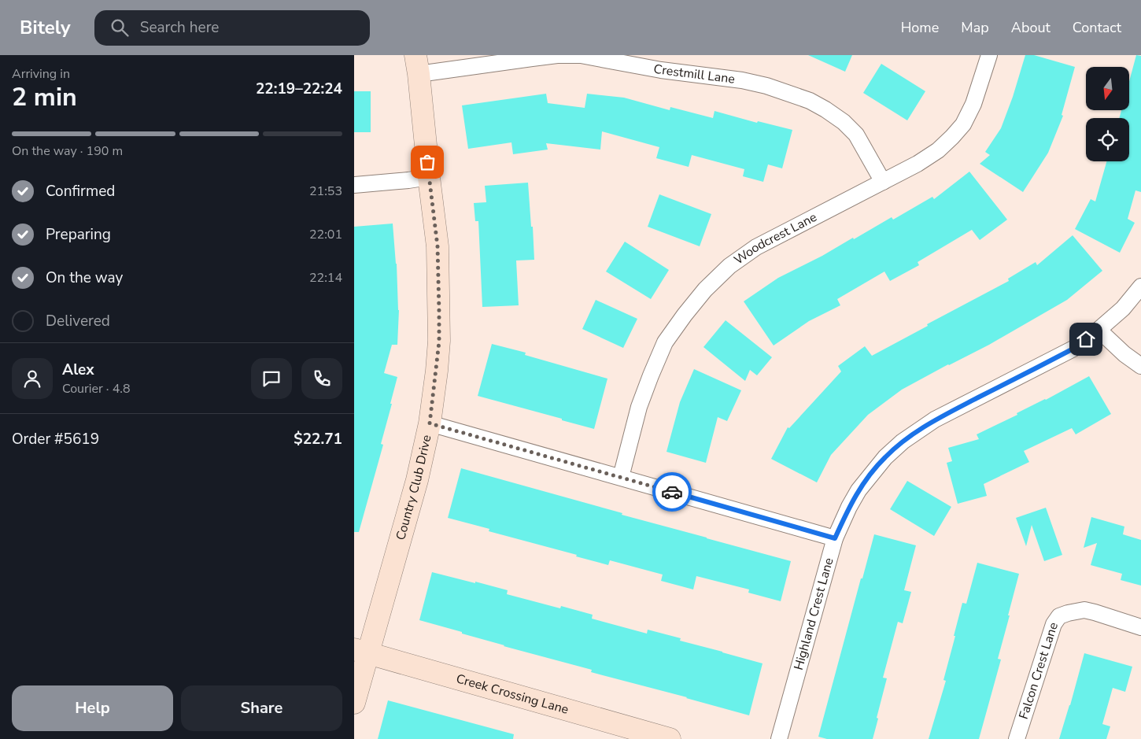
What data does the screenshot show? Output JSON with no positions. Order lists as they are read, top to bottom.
{
  "streets": {
    "street": [
      "Crestmill Lane",
      "Woodcrest Lane",
      "Country Club Drive",
      "Highland Crest Lane",
      "Falcon Crest Lane",
      "Creek Crossing Lane"
    ]
  },
  "crossings": [
    ["Crestmill Lane", "Woodcrest Lane"],
    ["Crestmill Lane", "Country Club Drive"],
    ["Country Club Drive", "Creek Crossing Lane"]
  ],
  "north": "bottom",
  "page": {
    "header": "Bitely",
    "search": "Search here",
    "nav": [
      "Home",
      "Map",
      "About",
      "Contact"
    ],
    "heading": ["2 min", "Arriving in", "22:19–22:24"],
    "panel": [
      "Alex",
      "Courier · 4.8",
      "Order #5619",
      "$22.71"
    ],
    "bar": "On the way · 190 m",
    "list": [
      ["Confirmed", "21:53"],
      ["Preparing", "22:01"],
      ["On the way", "22:14"],
      "Delivered"
    ],
    "buttons": ["Help", "Share"]
  }
}
